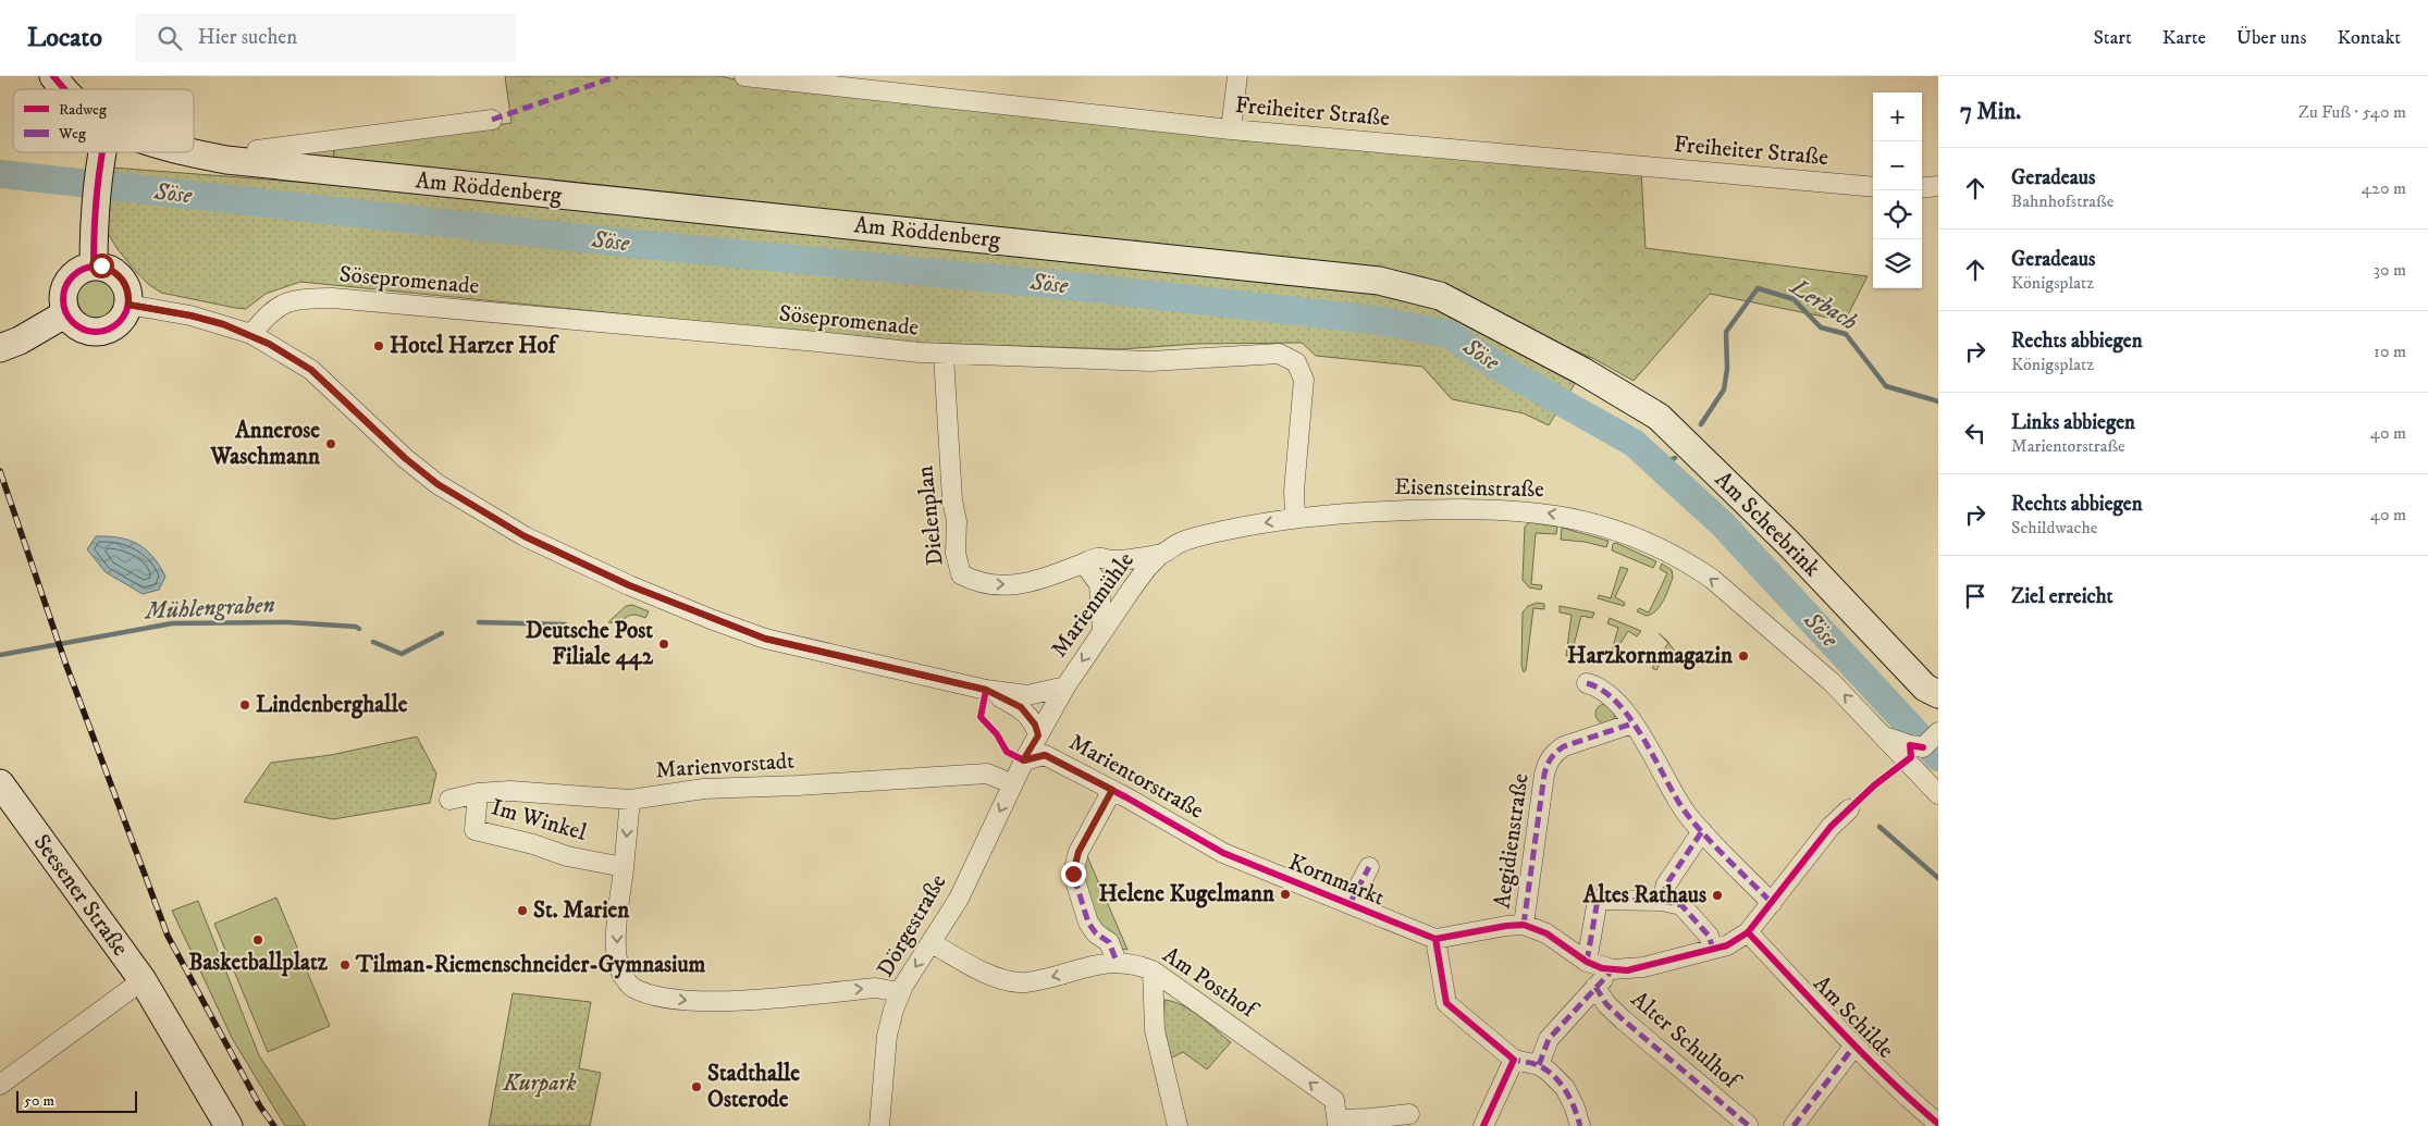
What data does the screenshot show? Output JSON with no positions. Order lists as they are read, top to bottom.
{
  "streets": {
    "main road": ["Am Röddenberg", "Am Scheebrink", "Seesener Straße"],
    "street": [
      "Freiheiter Straße",
      "Sösepromenade",
      "Eisensteinstraße",
      "Dielenplan",
      "Marienmühle",
      "Marienvorstadt",
      "Marientorstraße",
      "Im Winkel",
      "Aegidienstraße",
      "Kornmarkt",
      "Dörgestraße",
      "Am Posthof",
      "Am Schilde",
      "Alter Schulhof"
    ]
  },
  "crossings": [
    ["Am Röddenberg", "Am Scheebrink"],
    ["Sösepromenade", "Eisensteinstraße"],
    ["Sösepromenade", "Dielenplan"],
    ["Eisensteinstraße", "Dielenplan"],
    ["Eisensteinstraße", "Marienmühle"],
    ["Marienmühle", "Dörgestraße"],
    ["Marienvorstadt", "Im Winkel"],
    ["Marienvorstadt", "Dörgestraße"],
    ["Marientorstraße", "Kornmarkt"],
    ["Marientorstraße", "Dörgestraße"],
    ["Dörgestraße", "Am Posthof"]
  ],
  "one_way": ["Eisensteinstraße", "Dörgestraße", "Am Posthof"],
  "water": ["Söse", "Lerbach", "Mühlengraben"],
  "parks": ["Kurpark"],
  "places": [
    "Hotel Harzer Hof",
    "Annerose Waschmann",
    "Deutsche Post Filiale 442",
    "Harzkornmagazin",
    "Lindenberghalle",
    "Helene Kugelmann",
    "Altes Rathaus",
    "St. Marien",
    "Basketballplatz",
    "Tilman-Riemenschneider-Gymnasium",
    "Stadthalle Osterode"
  ],
  "legend": ["Radweg", "Weg"],
  "scale_bar": "50 m",
  "page": {
    "header": "Locato",
    "search": "Hier suchen",
    "nav": [
      "Start",
      "Karte",
      "Über uns",
      "Kontakt"
    ],
    "heading": ["7 Min.", "Zu Fuß · 540 m"],
    "map_buttons": ["+", "−"],
    "list": [
      ["Geradeaus", "Bahnhofstraße", "420 m"],
      ["Geradeaus", "Königsplatz", "30 m"],
      ["Rechts abbiegen", "Königsplatz", "10 m"],
      ["Links abbiegen", "Marientorstraße", "40 m"],
      ["Rechts abbiegen", "Schildwache", "40 m"],
      "Ziel erreicht"
    ],
    "scale": "50 m"
  }
}
